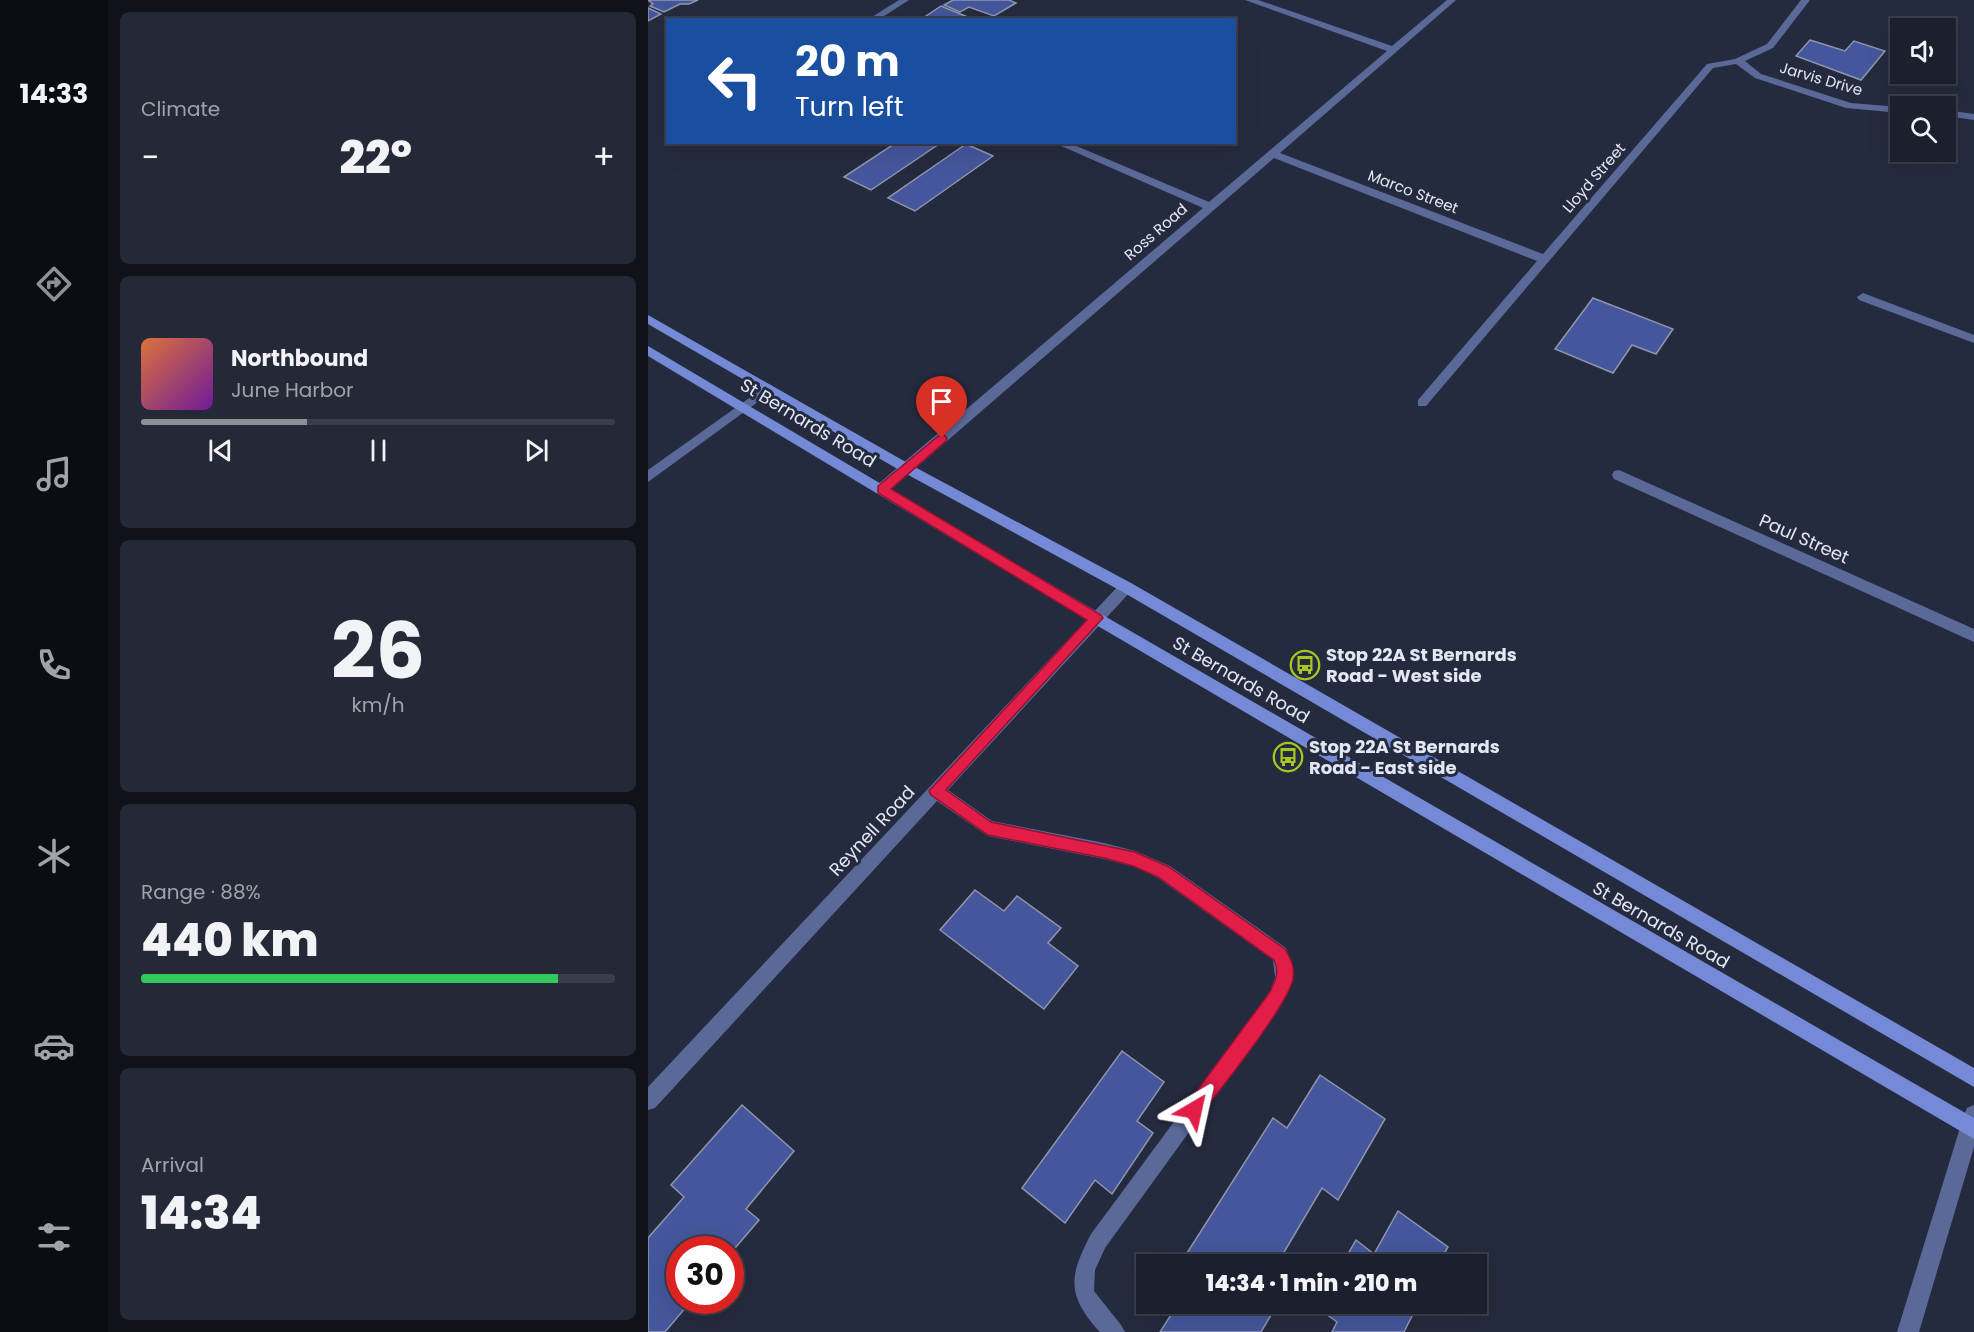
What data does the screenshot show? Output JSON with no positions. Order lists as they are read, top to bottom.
{
  "streets": {
    "main road": ["St Bernards Road"],
    "street": [
      "Jarvis Drive",
      "Lloyd Street",
      "Marco Street",
      "Ross Road",
      "Paul Street",
      "Reynell Road"
    ]
  },
  "crossings": [
    ["Jarvis Drive", "Lloyd Street"],
    ["Lloyd Street", "Marco Street"],
    ["Marco Street", "Ross Road"],
    ["Ross Road", "St Bernards Road"],
    ["St Bernards Road", "Reynell Road"]
  ],
  "places": {
    "bus stop": ["Stop 22A St Bernards Road - West side", "Stop 22A St Bernards Road - East side"]
  },
  "page": {
    "tabs": "14:33",
    "tile": [
      "Climate",
      ["26", "km/h"],
      ["Range · 88%", "440 km"],
      ["Arrival", "14:34"]
    ],
    "turn": ["20 m", "Turn left"],
    "heat": ["−", "22°", "+"],
    "song": ["Northbound", "June Harbor"],
    "limit": "30",
    "trip": "14:34 · 1 min · 210 m"
  }
}
